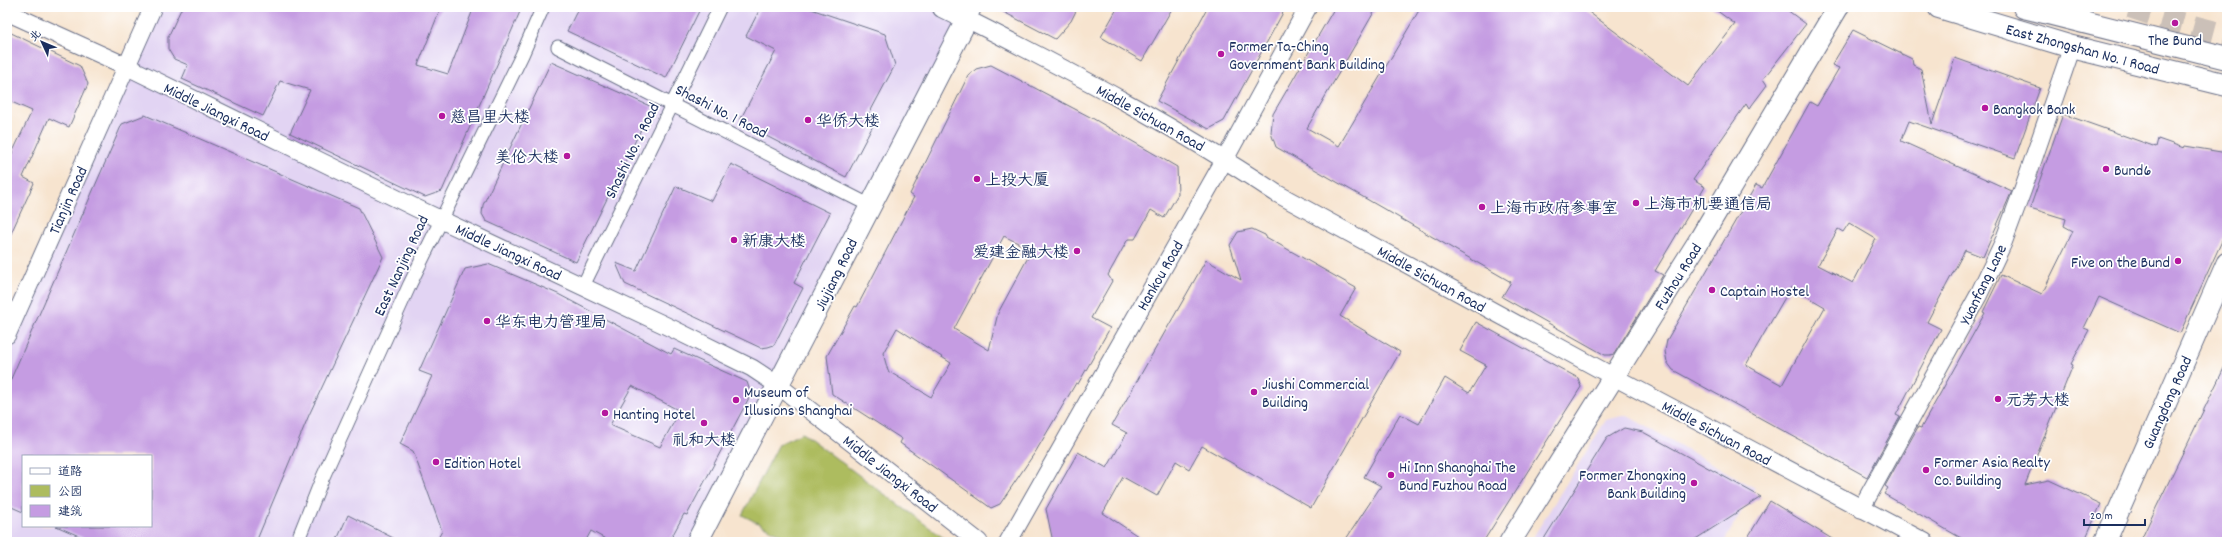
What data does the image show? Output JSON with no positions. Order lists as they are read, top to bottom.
{
  "streets": {
    "main road": ["East Zhongshan No. 1 Road"],
    "street": [
      "Shashi No. 1 Road",
      "Middle Jiangxi Road",
      "Middle Sichuan Road",
      "Shashi No. 2 Road",
      "Tianjin Road",
      "East Nanjing Road",
      "Jiujiang Road",
      "Hankou Road",
      "Fuzhou Road",
      "Yuanfang Lane",
      "Guangdong Road"
    ]
  },
  "crossings": [
    ["East Zhongshan No. 1 Road", "Yuanfang Lane"],
    ["Shashi No. 1 Road", "Shashi No. 2 Road"],
    ["Shashi No. 1 Road", "Jiujiang Road"],
    ["Middle Jiangxi Road", "Shashi No. 2 Road"],
    ["Middle Jiangxi Road", "Tianjin Road"],
    ["Middle Jiangxi Road", "East Nanjing Road"],
    ["Middle Jiangxi Road", "Jiujiang Road"],
    ["Middle Sichuan Road", "Jiujiang Road"],
    ["Middle Sichuan Road", "Hankou Road"],
    ["Middle Sichuan Road", "Fuzhou Road"],
    ["Middle Sichuan Road", "Yuanfang Lane"]
  ],
  "places": [
    "The Bund",
    "Former Ta-Ching Government Bank Building",
    "Bangkok Bank",
    "慈昌里大楼",
    "华侨大楼",
    "美伦大楼",
    "Bund6",
    "上投大厦",
    "上海市机要通信局",
    "上海市政府参事室",
    "新康大楼",
    "爱建金融大楼",
    "Five on the Bund",
    "Captain Hostel",
    "华东电力管理局",
    "Jiushi Commercial Building",
    "元芳大楼",
    "Museum of Illusions Shanghai",
    "Hanting Hotel",
    "礼和大楼",
    "Edition Hotel",
    "Former Asia Realty Co. Building",
    "Hi Inn Shanghai The Bund Fuzhou Road",
    "Former Zhongxing Bank Building"
  ],
  "legend": ["道路", "公园", "建筑"],
  "scale_bar": "20 m",
  "north": "top left"
}
